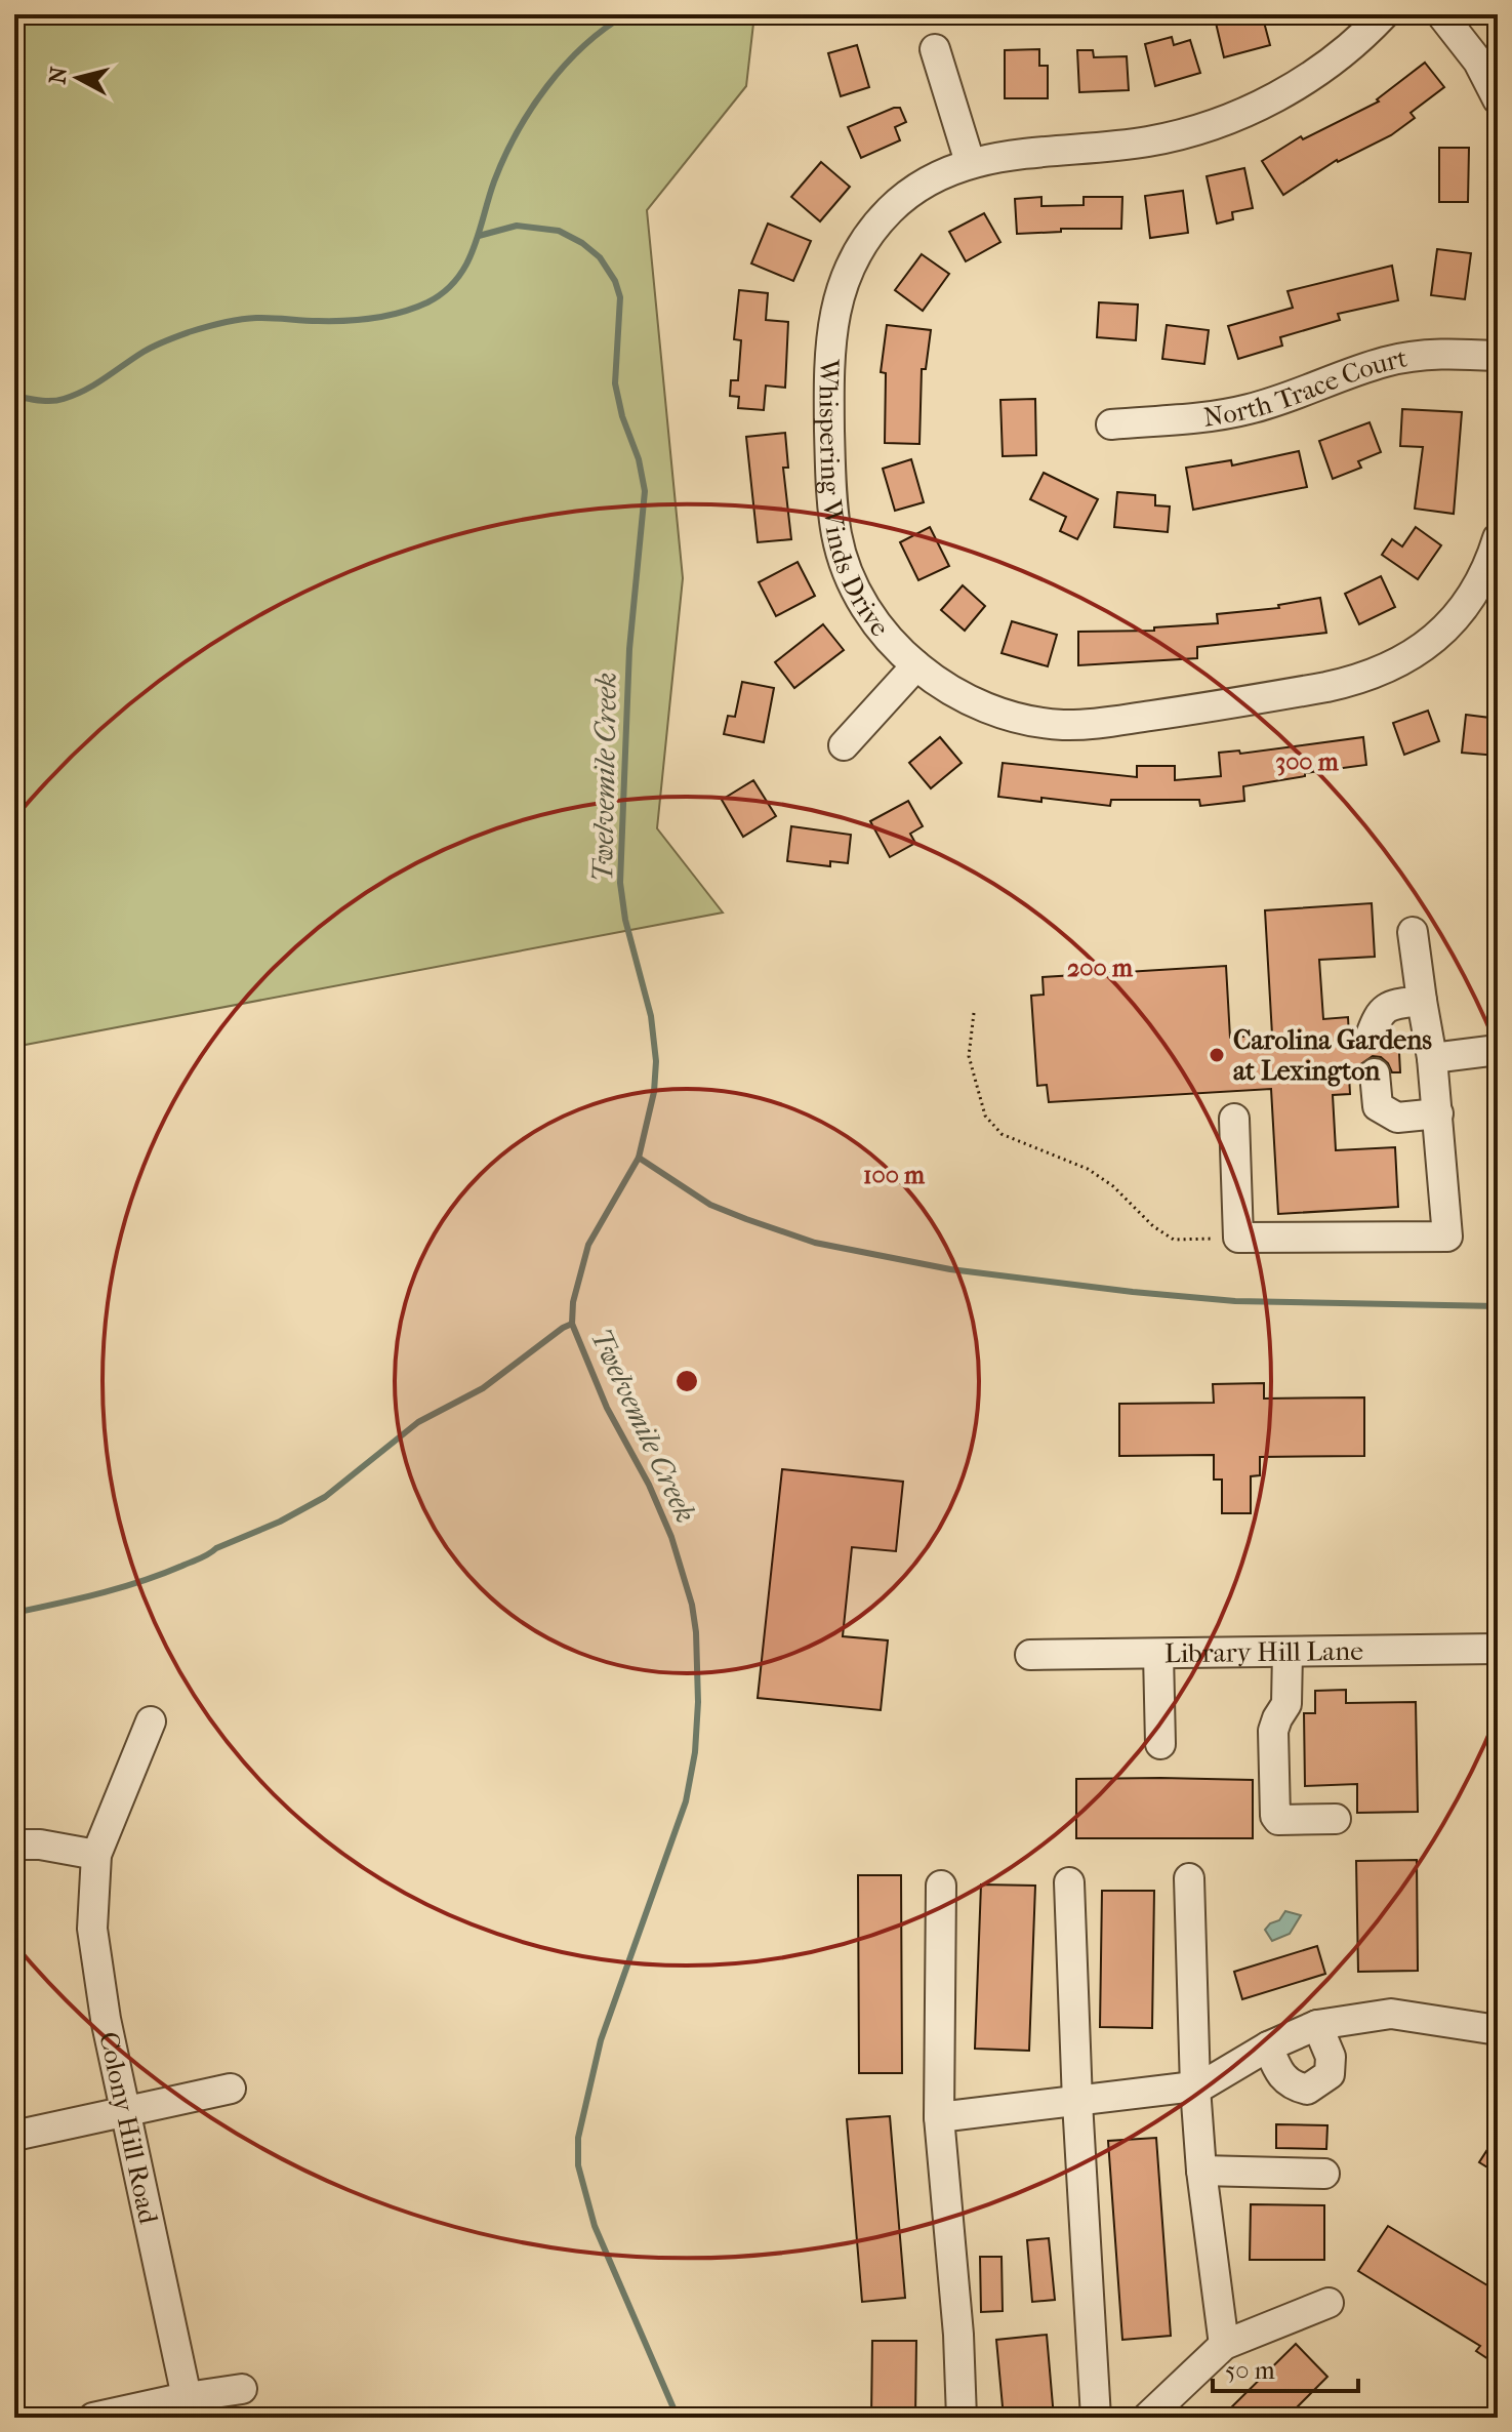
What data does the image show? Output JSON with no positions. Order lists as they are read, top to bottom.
{
  "streets": {
    "street": [
      "North Trace Court",
      "Whispering Winds Drive",
      "Library Hill Lane",
      "Colony Hill Road"
    ]
  },
  "water": ["Twelvemile Creek"],
  "places": ["Carolina Gardens at Lexington"],
  "scale_bar": "50 m",
  "north": "left",
  "rings": ["300 m", "200 m", "100 m"]
}
